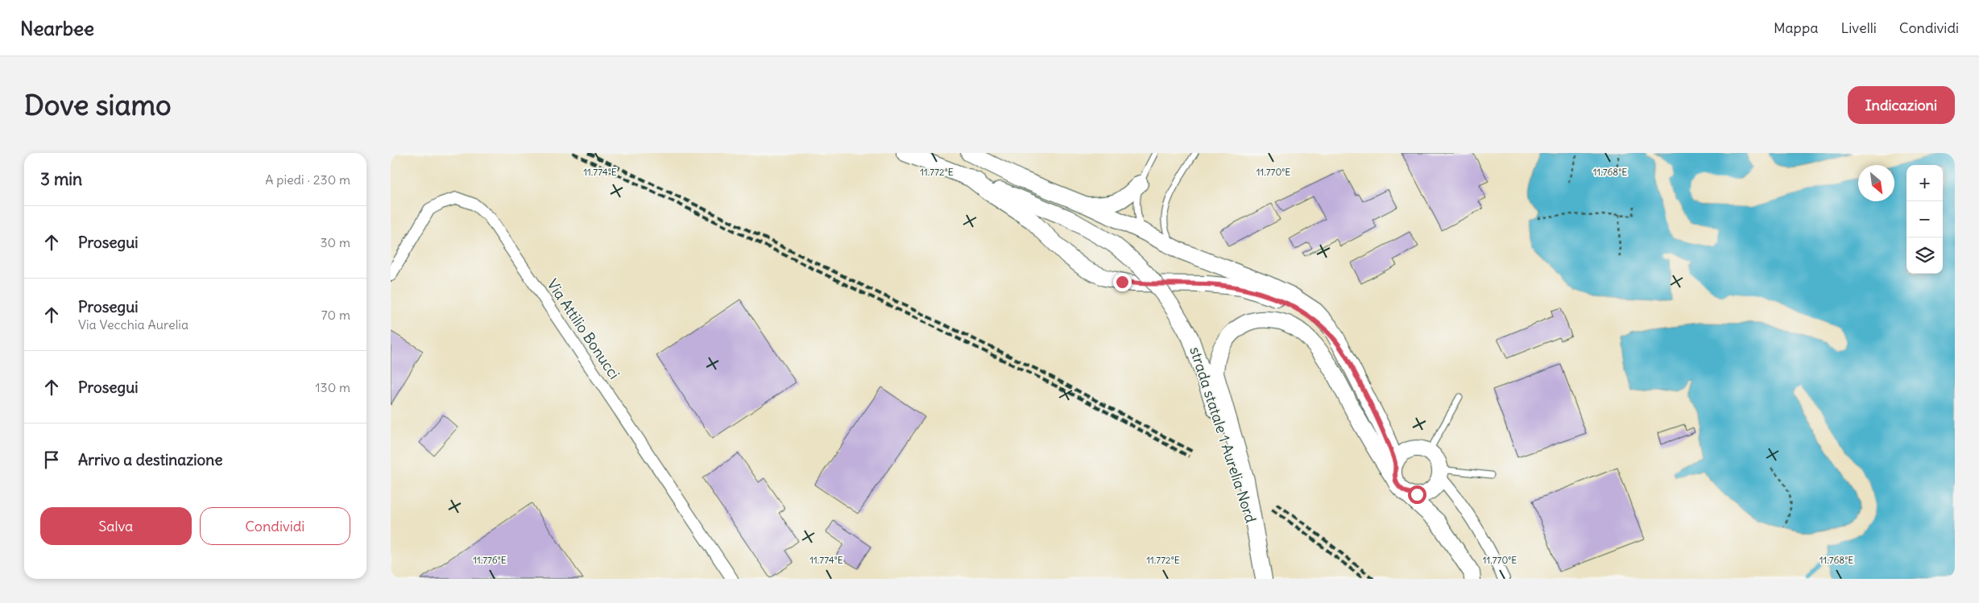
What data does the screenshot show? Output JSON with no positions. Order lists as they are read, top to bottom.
{
  "streets": {
    "main road": ["strada statale 1 Aurelia Nord"],
    "street": ["Via Attilio Bonucci"]
  },
  "north": "bottom right",
  "page": {
    "header": "Nearbee",
    "nav": ["Mappa", "Livelli", "Condividi"],
    "buttons": [
      "Indicazioni",
      ["Salva", "Condividi"]
    ],
    "title": "Dove siamo",
    "heading": ["3 min", "A piedi · 230 m"],
    "map_buttons": ["+", "−"],
    "list": [
      ["Prosegui", "30 m"],
      ["Prosegui", "Via Vecchia Aurelia", "70 m"],
      ["Prosegui", "130 m"],
      "Arrivo a destinazione"
    ]
  },
  "coordinates": [
    "11.774°E",
    "11.772°E",
    "11.770°E",
    "11.768°E",
    "11.776°E"
  ]
}
